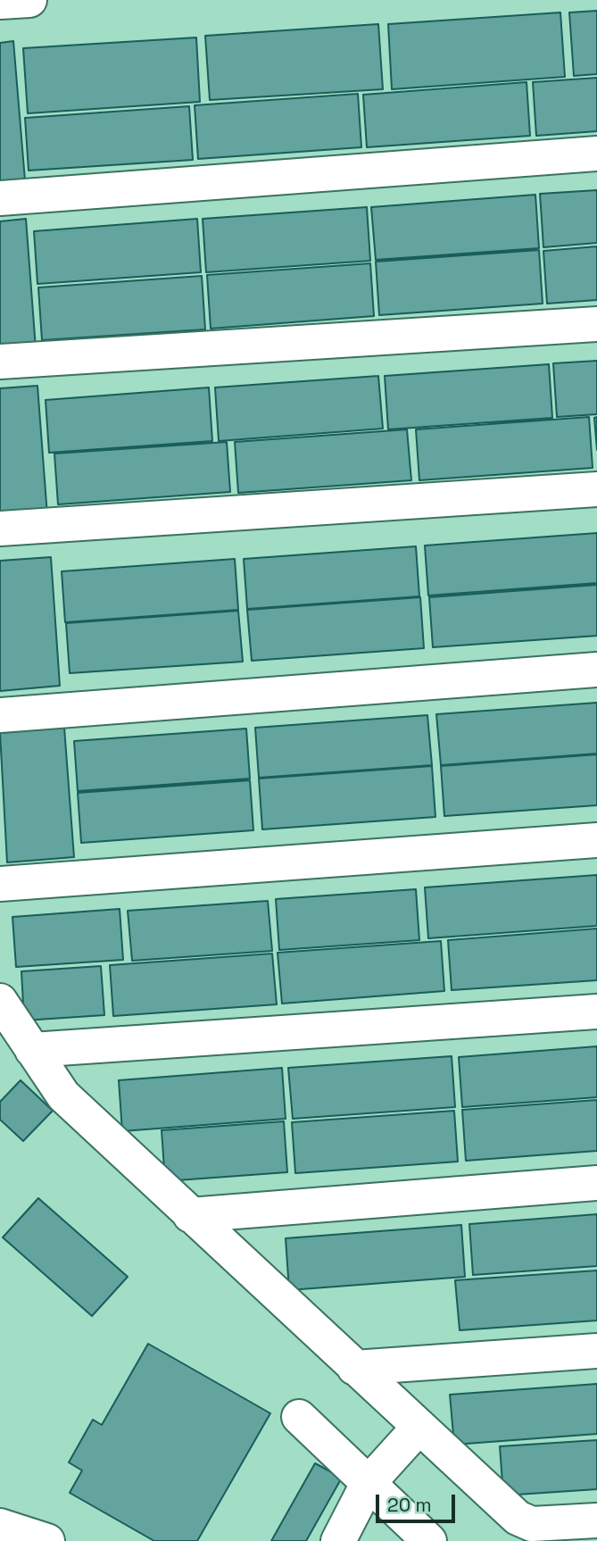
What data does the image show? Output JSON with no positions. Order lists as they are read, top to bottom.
{
  "scale_bar": "20 m"
}
